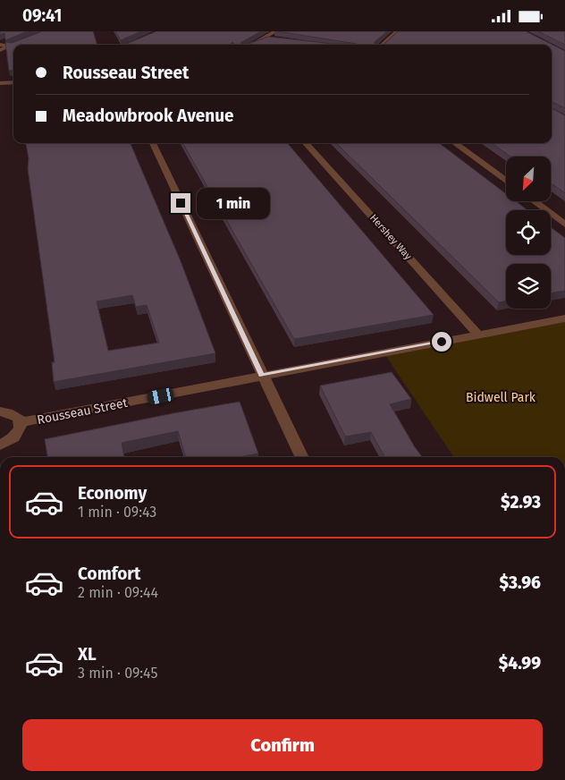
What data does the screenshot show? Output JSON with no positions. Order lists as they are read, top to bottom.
{
  "streets": {
    "street": ["Hershey Way", "Rousseau Street"]
  },
  "crossings": [
    ["Hershey Way", "Rousseau Street"]
  ],
  "parks": ["Bidwell Park"],
  "north": "bottom left",
  "page": {
    "status": "09:41",
    "banner": ["Rousseau Street", "Meadowbrook Avenue"],
    "bubble": "1 min",
    "list": [
      {
        "name": "Economy",
        "note": "1 min · 09:43",
        "value": "$2.93"
      },
      {
        "name": "Comfort",
        "note": "2 min · 09:44",
        "value": "$3.96"
      },
      {
        "name": "XL",
        "note": "3 min · 09:45",
        "value": "$4.99"
      }
    ],
    "buttons": "Confirm"
  }
}
